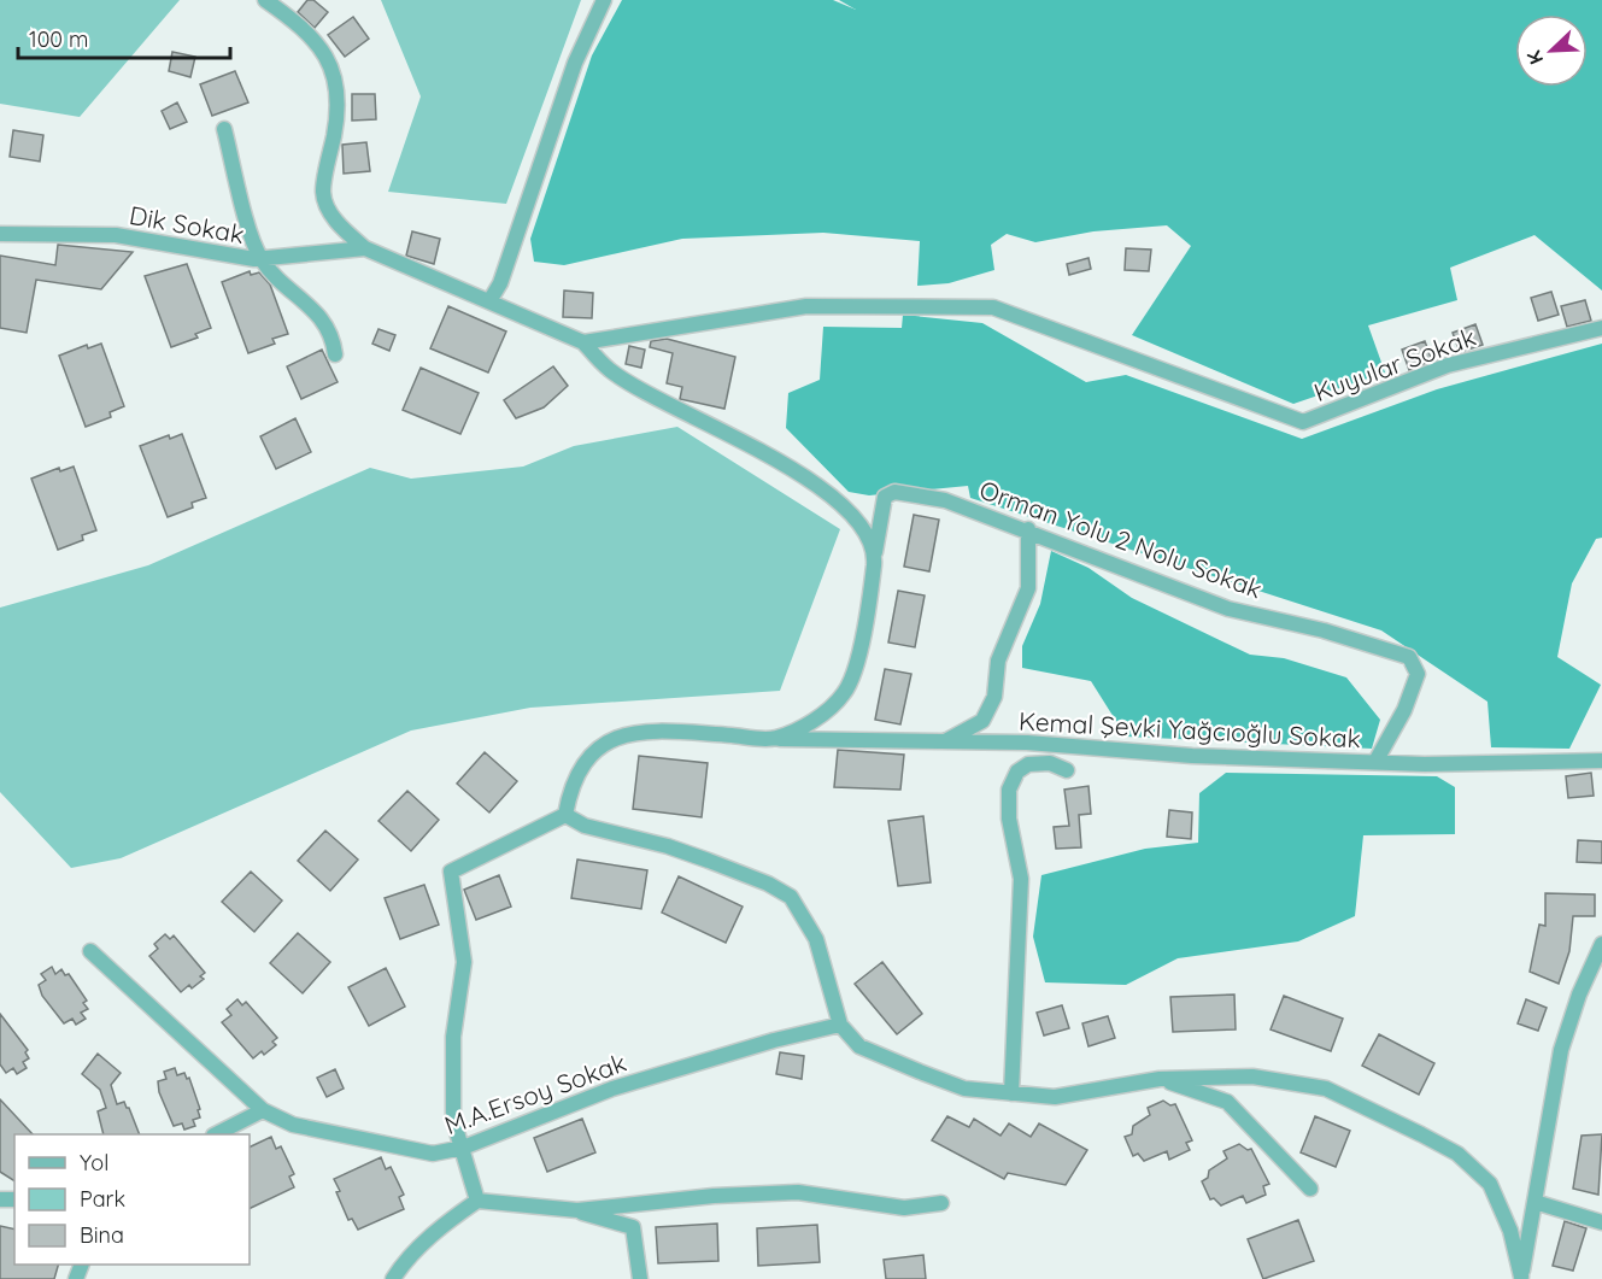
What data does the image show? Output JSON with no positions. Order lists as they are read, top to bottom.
{
  "streets": {
    "street": [
      "Dik Sokak",
      "Kuyular Sokak",
      "Orman Yolu 2 Nolu Sokak",
      "Kemal Şevki Yağcıoğlu Sokak",
      "M.A.Ersoy Sokak"
    ]
  },
  "crossings": [
    ["Orman Yolu 2 Nolu Sokak", "Kemal Şevki Yağcıoğlu Sokak"]
  ],
  "legend": ["Yol", "Park", "Bina"],
  "scale_bar": "100 m",
  "north": "bottom left"
}
